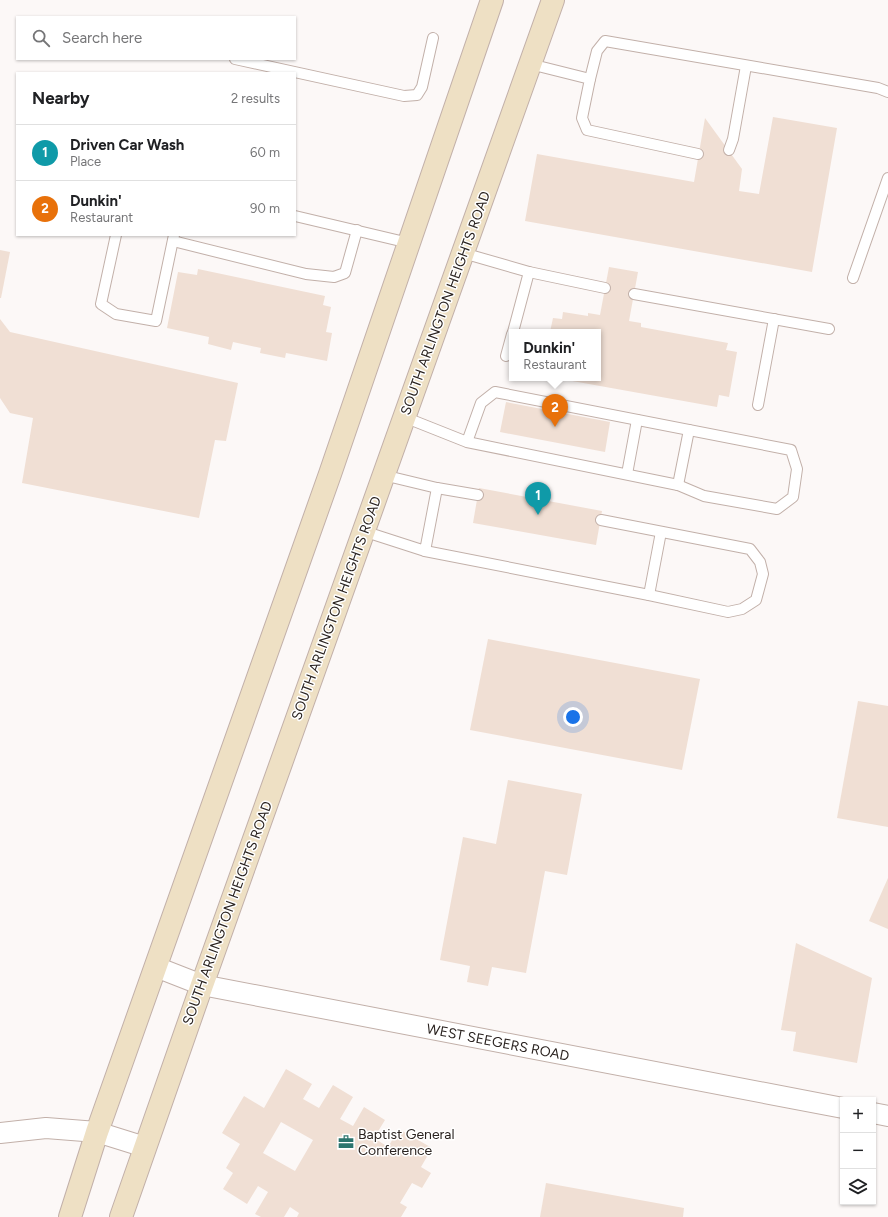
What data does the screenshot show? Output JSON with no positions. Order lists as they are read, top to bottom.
{
  "streets": {
    "main road": ["SOUTH ARLINGTON HEIGHTS ROAD"],
    "street": ["WEST SEEGERS ROAD"]
  },
  "crossings": [
    ["SOUTH ARLINGTON HEIGHTS ROAD", "WEST SEEGERS ROAD"]
  ],
  "places": {
    "office": ["Baptist General Conference"]
  },
  "page": {
    "search": "Search here",
    "heading": ["Nearby", "2 results"],
    "list": [
      {
        "mark": "1",
        "name": "Driven Car Wash",
        "note": "Place",
        "value": "60 m"
      },
      {
        "mark": "2",
        "name": "Dunkin'",
        "note": "Restaurant",
        "value": "90 m"
      }
    ],
    "popup": ["Dunkin'", "Restaurant"],
    "pins": ["2", "1"],
    "map_buttons": ["+", "−"]
  }
}
